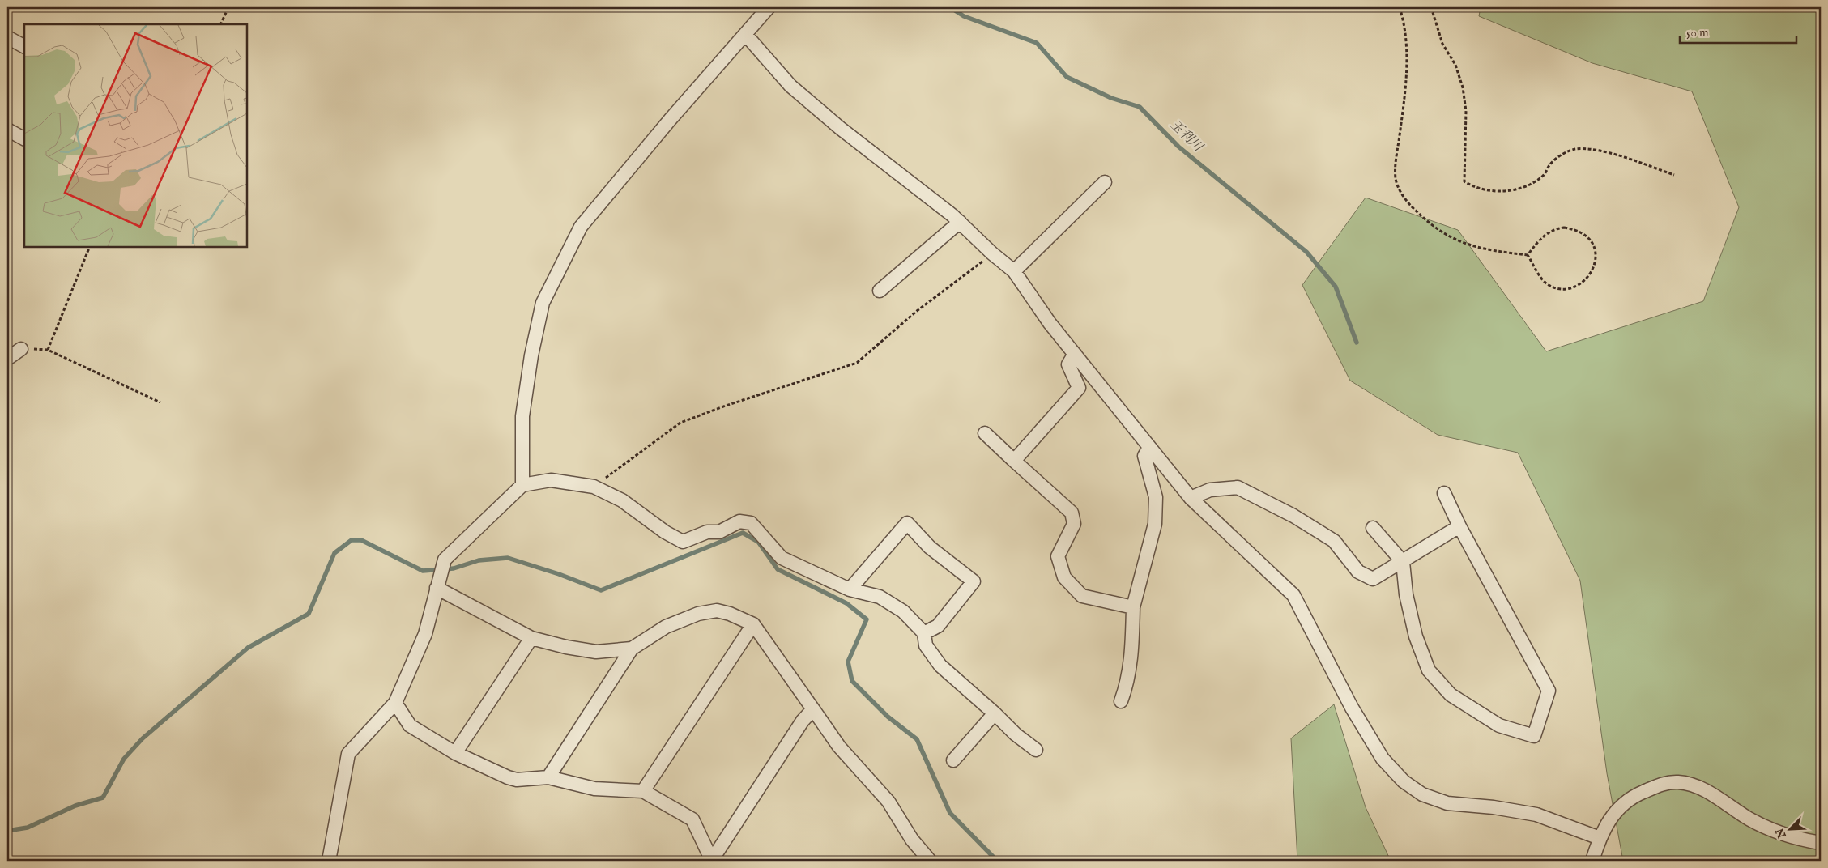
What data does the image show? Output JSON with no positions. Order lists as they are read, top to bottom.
{
  "water": ["玉利川"],
  "scale_bar": "50 m",
  "north": "bottom left"
}
